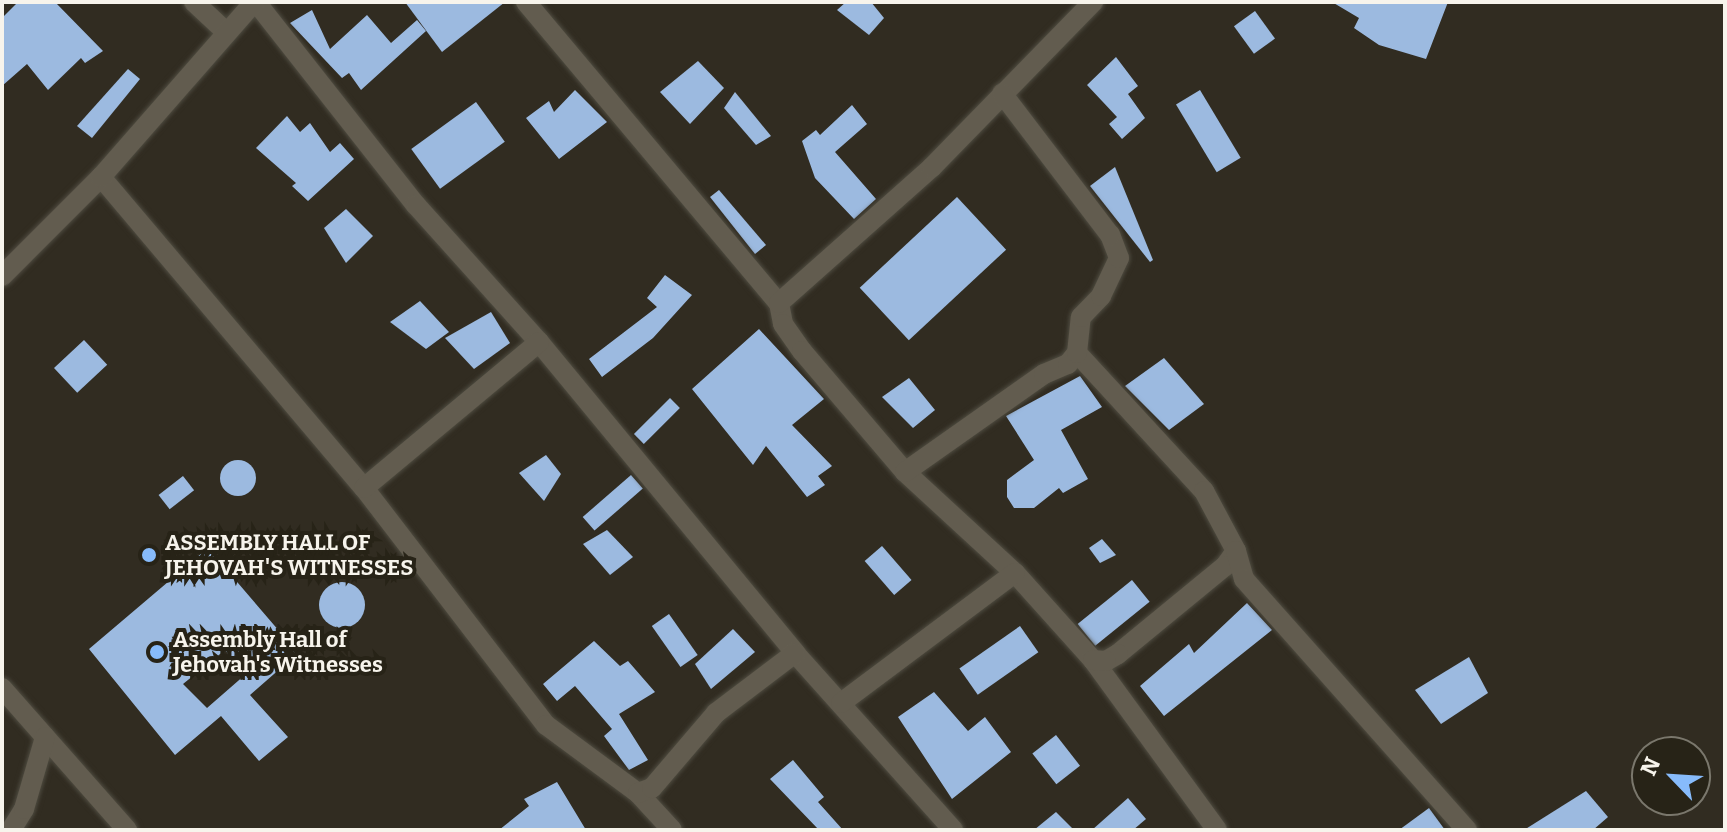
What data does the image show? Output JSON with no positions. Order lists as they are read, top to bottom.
{
  "places": ["ASSEMBLY HALL OF JEHOVAH'S WITNESSES", "Assembly Hall of Jehovah's Witnesses"],
  "north": "top left"
}
